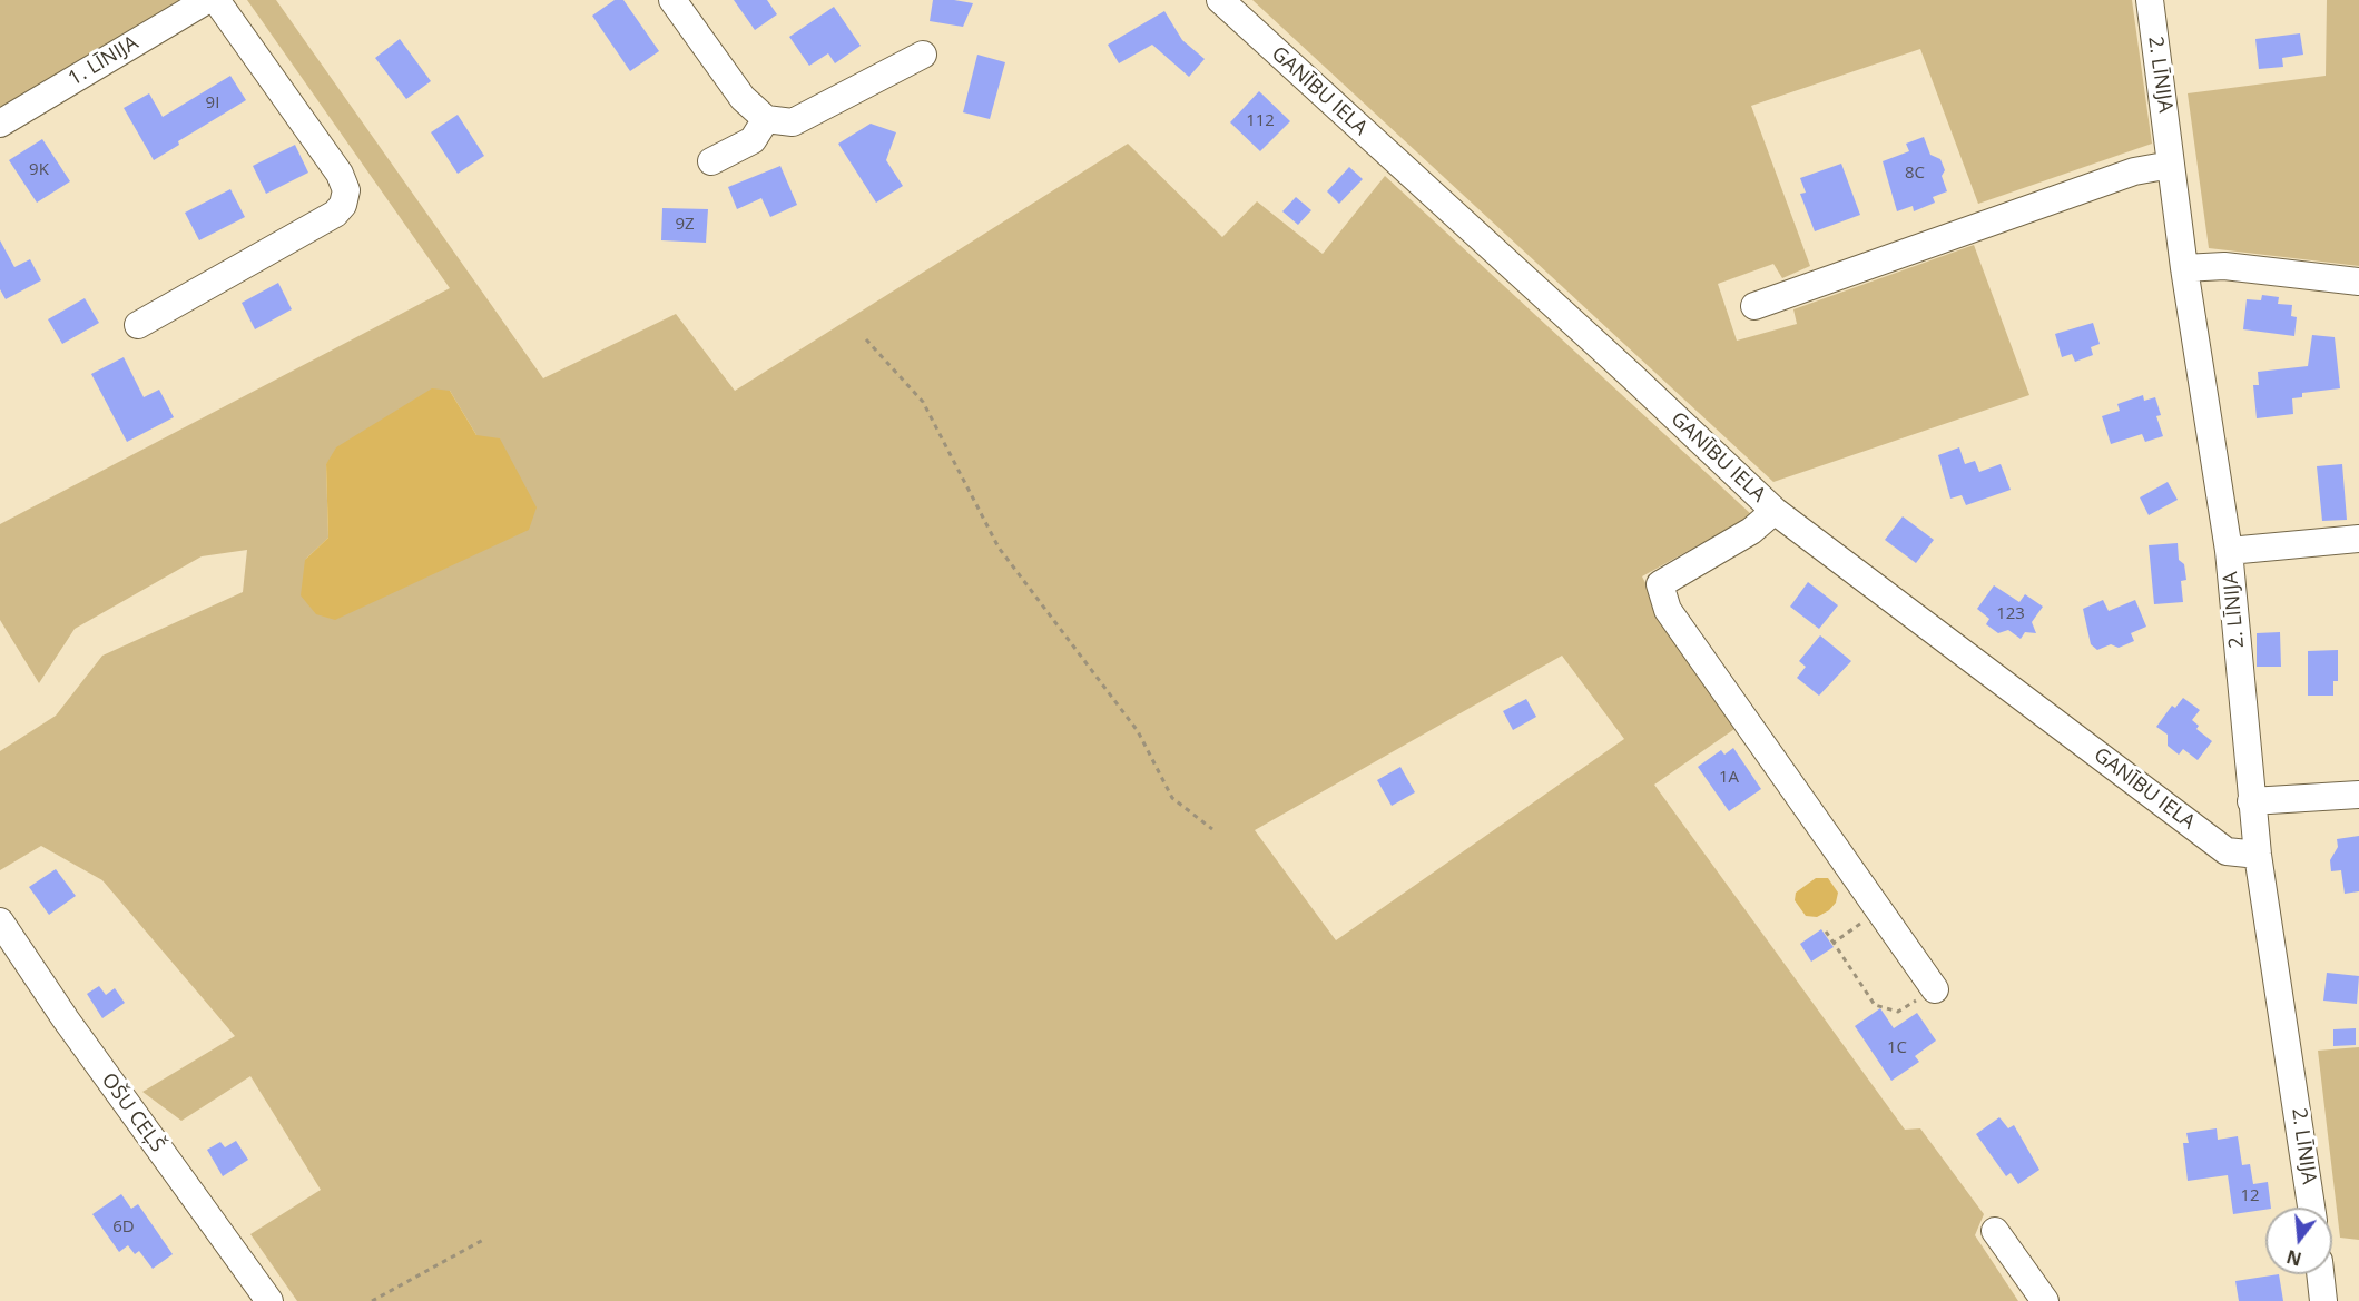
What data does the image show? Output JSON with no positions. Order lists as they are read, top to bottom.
{
  "streets": {
    "street": [
      "1. LĪNIJA",
      "2. LĪNIJA",
      "GANĪBU IELA",
      "OŠU CEĻŠ"
    ]
  },
  "crossings": [
    ["2. LĪNIJA", "GANĪBU IELA"]
  ],
  "house_numbers": [
    "9I",
    "112",
    "9K",
    "8C",
    "9Z",
    "123",
    "1A",
    "1C",
    "12",
    "6D"
  ],
  "north": "bottom"
}
